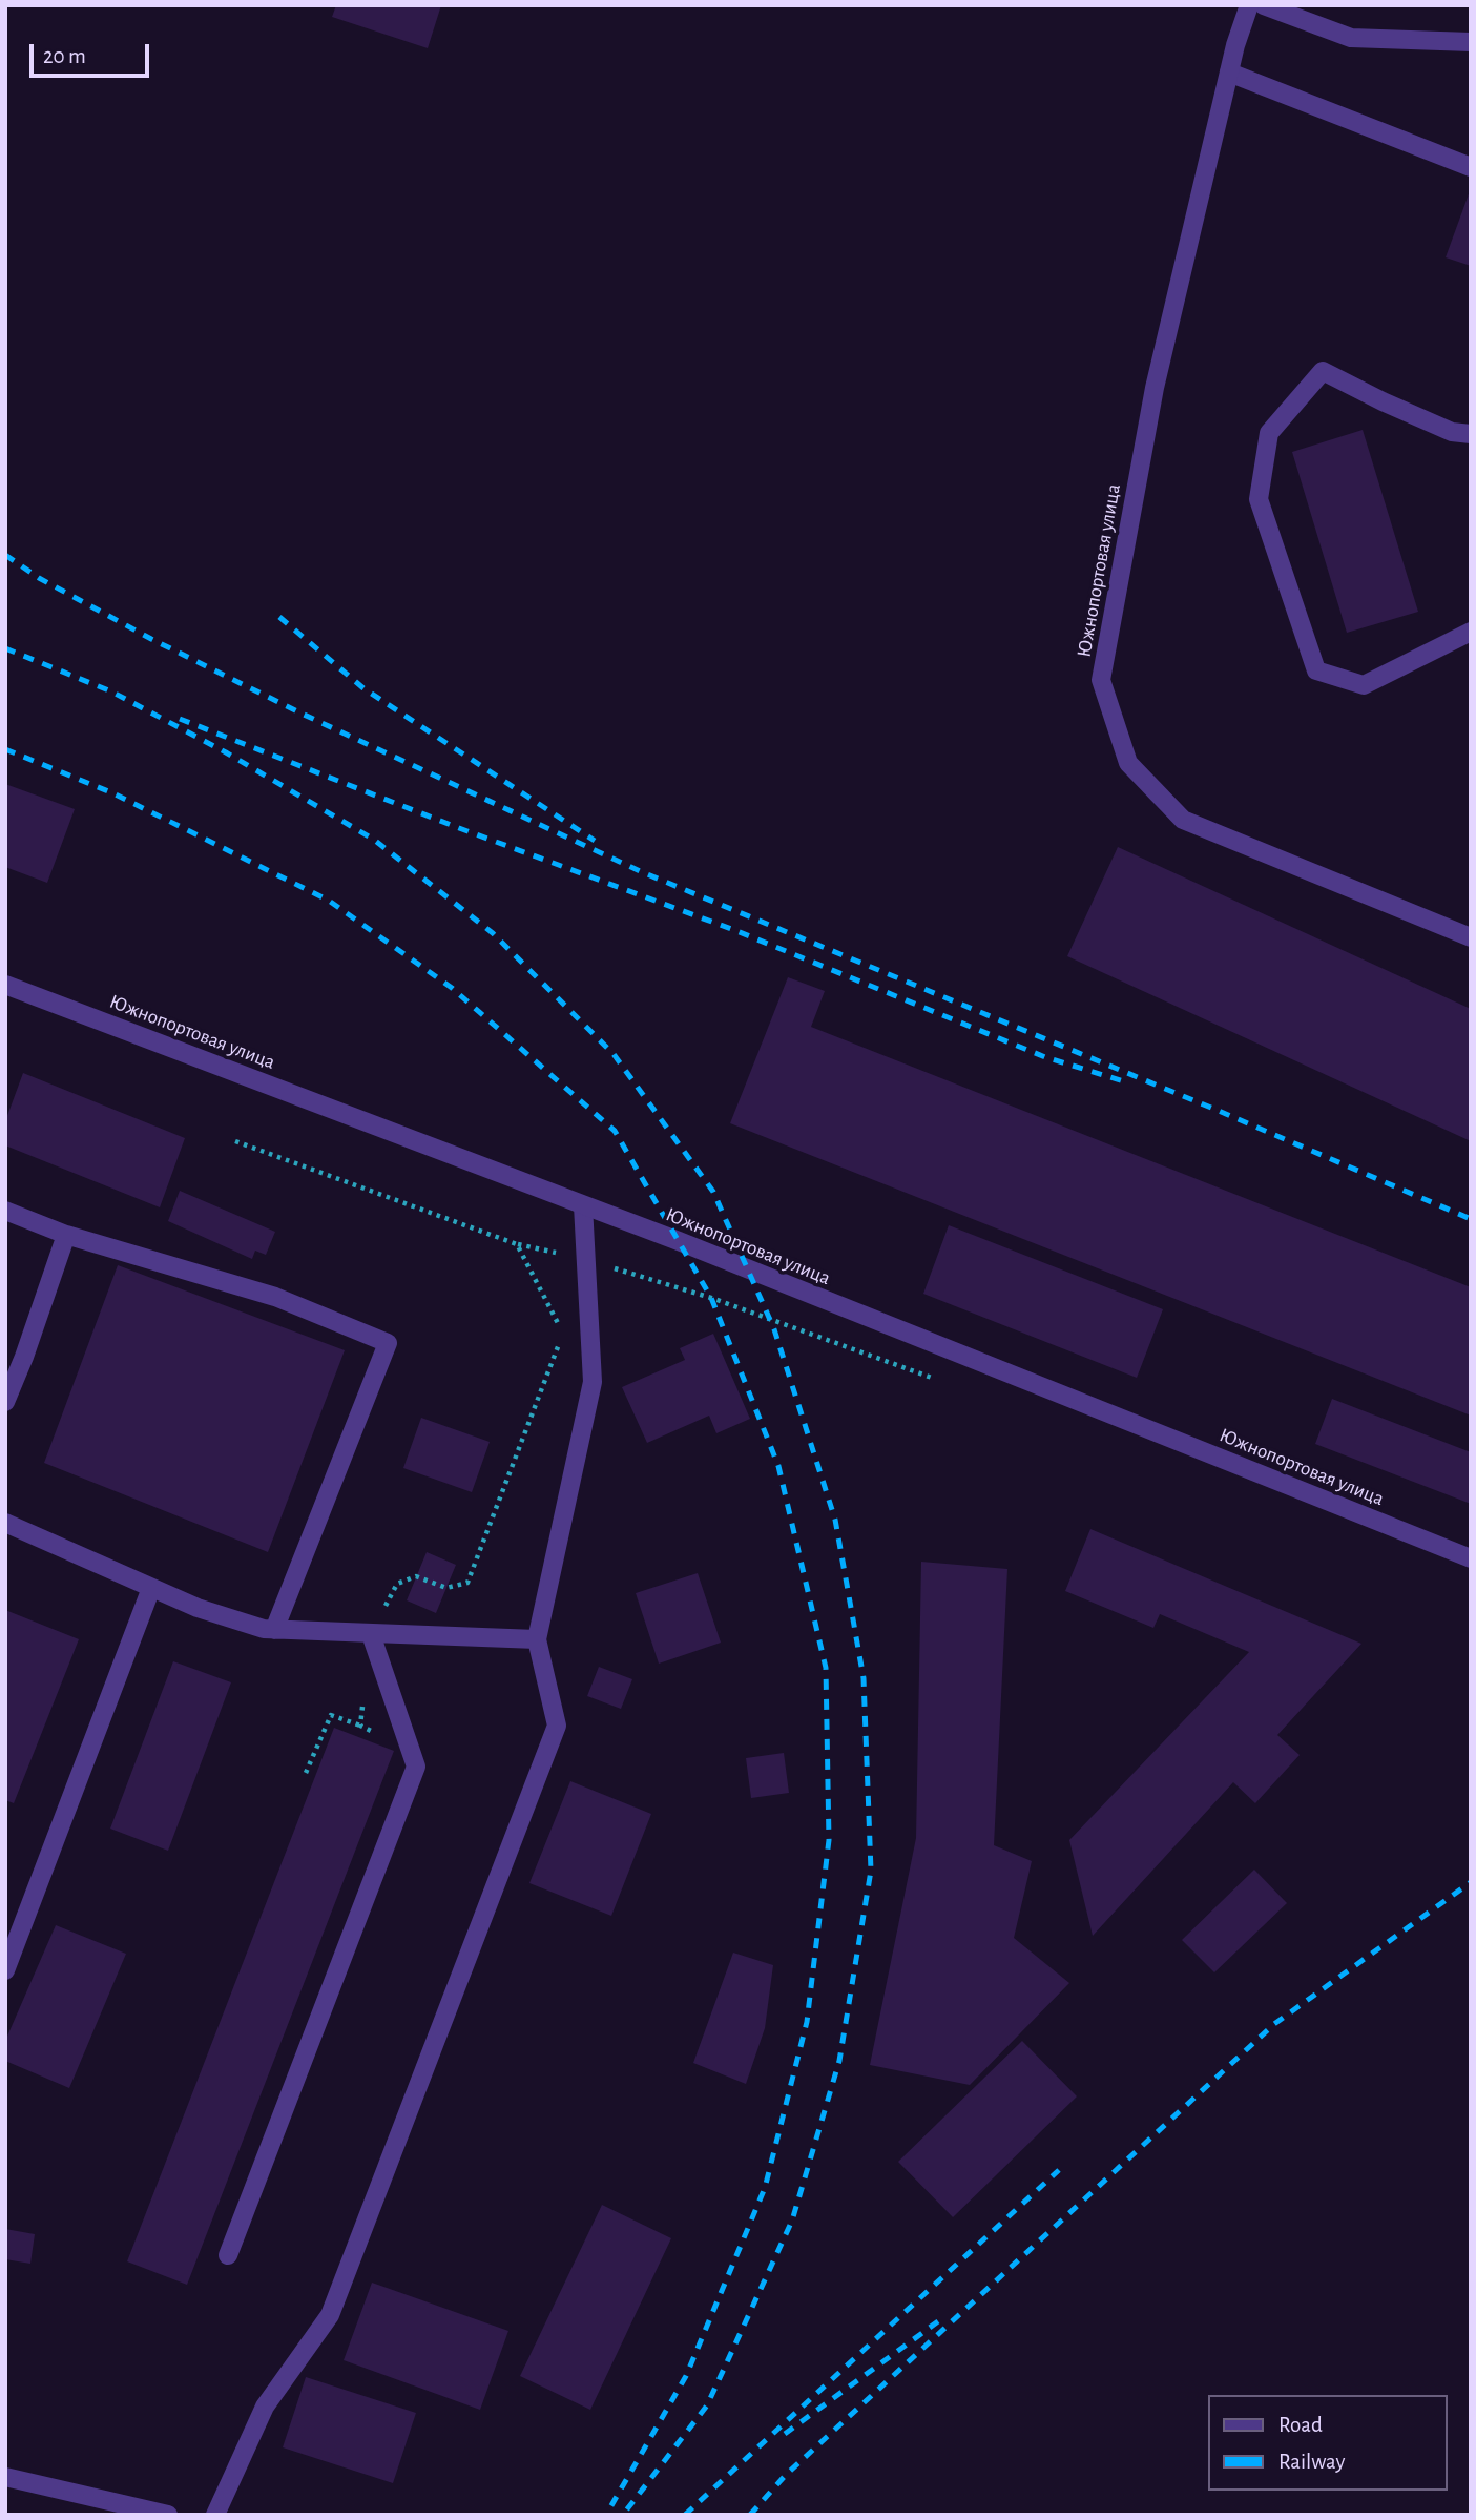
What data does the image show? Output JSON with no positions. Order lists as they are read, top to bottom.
{
  "streets": {
    "street": ["Южнопортовая улица"]
  },
  "legend": ["Road", "Railway"],
  "scale_bar": "20 m"
}
